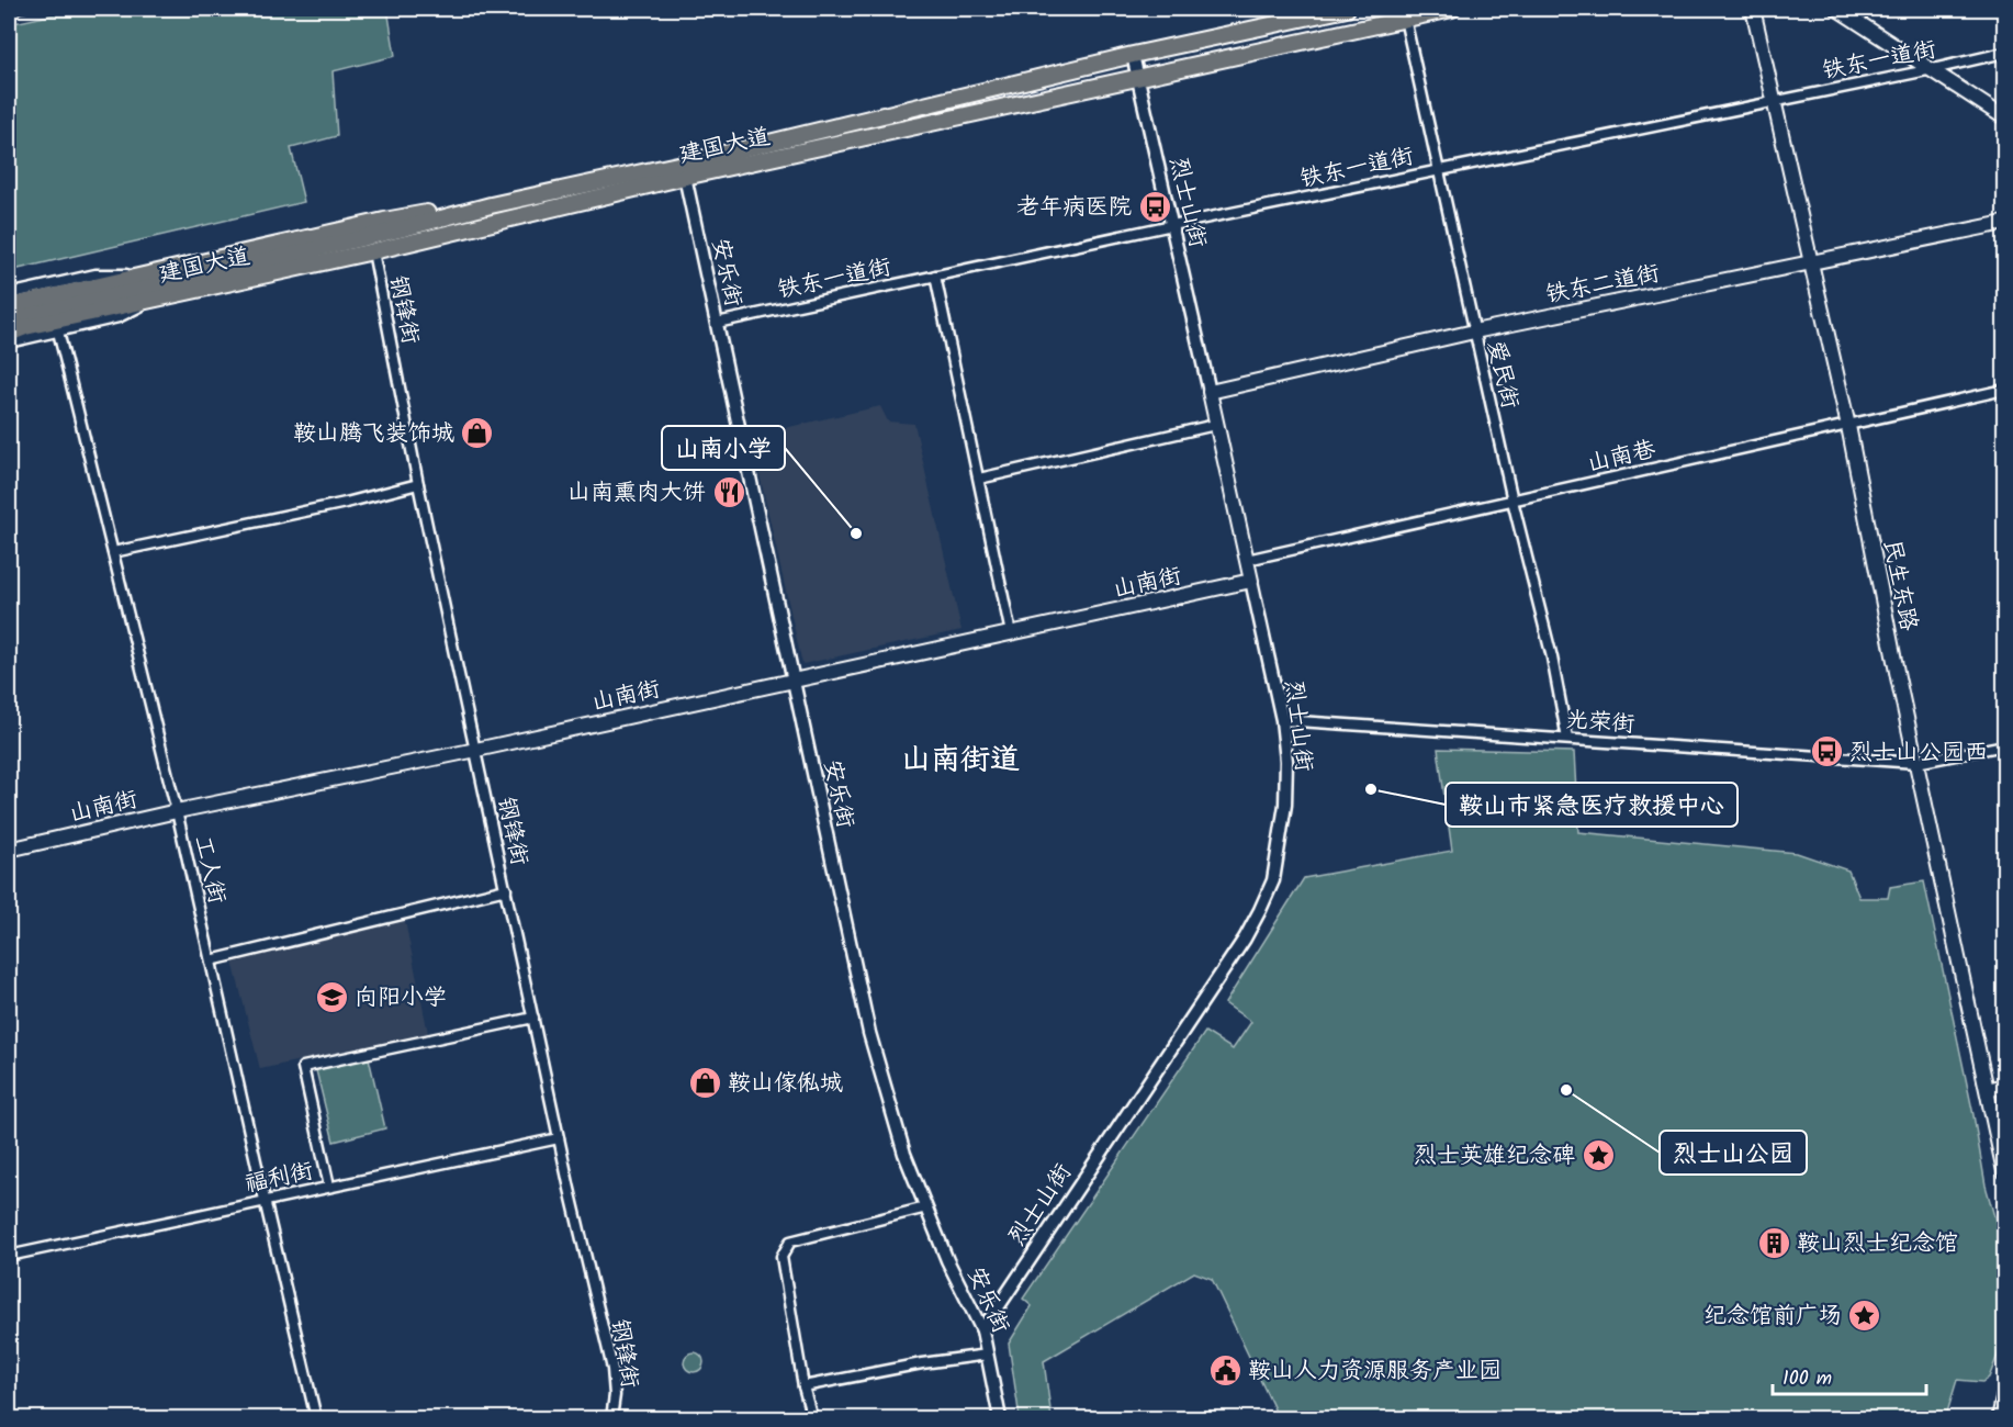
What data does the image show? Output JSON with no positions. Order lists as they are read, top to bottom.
{
  "streets": {
    "highway": ["建国大道"],
    "main road": [
      "烈士山街",
      "铁东二道街",
      "山南街",
      "民生东路"
    ],
    "street": [
      "铁东一道街",
      "安乐街",
      "钢锋街",
      "爱民街",
      "山南巷",
      "光荣街",
      "工人街",
      "福利街"
    ]
  },
  "crossings": [
    ["铁东一道街", "烈士山街"],
    ["铁东一道街", "安乐街"],
    ["铁东一道街", "爱民街"],
    ["铁东一道街", "民生东路"],
    ["建国大道", "烈士山街"],
    ["建国大道", "安乐街"],
    ["建国大道", "钢锋街"],
    ["建国大道", "爱民街"],
    ["烈士山街", "安乐街"],
    ["烈士山街", "铁东二道街"],
    ["烈士山街", "山南巷"],
    ["烈士山街", "山南街"],
    ["烈士山街", "光荣街"],
    ["安乐街", "山南街"],
    ["铁东二道街", "爱民街"],
    ["铁东二道街", "民生东路"],
    ["钢锋街", "山南街"],
    ["钢锋街", "福利街"],
    ["爱民街", "山南巷"],
    ["爱民街", "光荣街"],
    ["山南巷", "民生东路"],
    ["山南街", "工人街"],
    ["民生东路", "光荣街"],
    ["工人街", "福利街"]
  ],
  "districts": ["山南街道"],
  "places": {
    "bus stop": ["老年病医院", "烈士山公园西"],
    "shop": ["鞍山腾飞装饰城", "鞍山傢俬城"],
    "restaurant": ["山南熏肉大饼"],
    "other": ["山南小学", "鞍山市紧急医疗救援中心", "烈士山公园"],
    "school or university": ["向阳小学"],
    "place": ["烈士英雄纪念碑", "纪念馆前广场"],
    "building": ["鞍山烈士纪念馆"],
    "public building": ["鞍山人力资源服务产业园"]
  },
  "scale_bar": "100 m"
}
